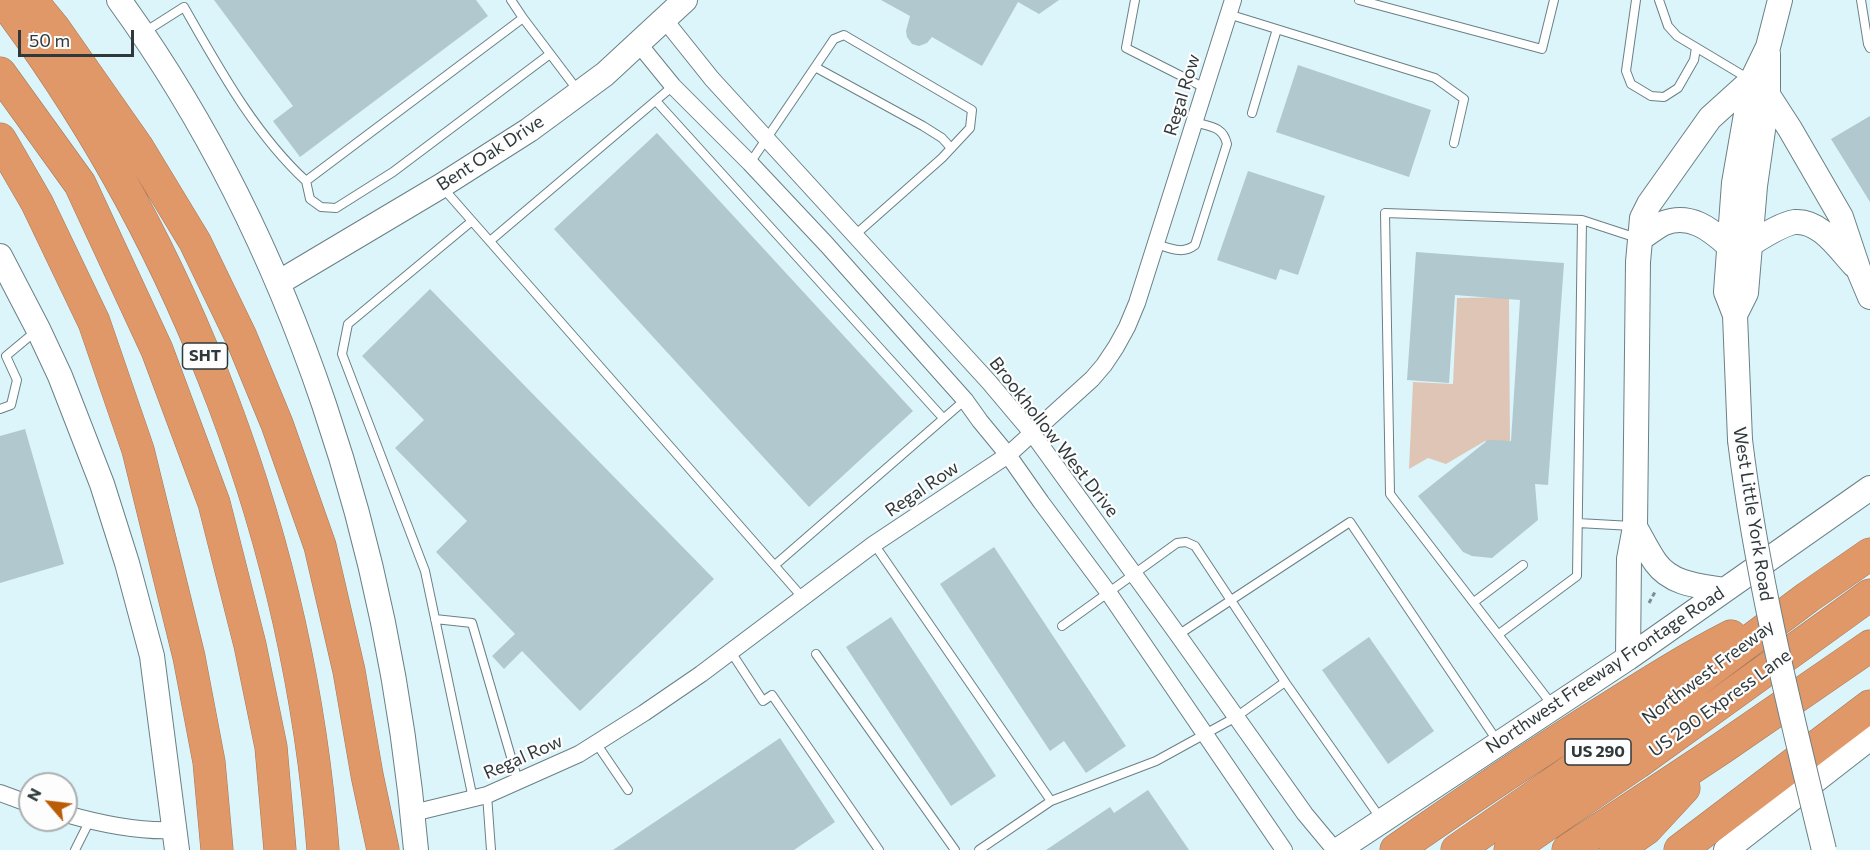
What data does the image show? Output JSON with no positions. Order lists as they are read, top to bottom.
{
  "streets": {
    "highway": [
      "SHT",
      "Northwest Freeway",
      "US 290 Express Lane",
      "US 290"
    ],
    "main road": ["Bent Oak Drive", "West Little York Road", "Northwest Freeway Frontage Road"],
    "street": ["Regal Row", "Brookhollow West Drive"]
  },
  "crossings": [
    ["Regal Row", "Brookhollow West Drive"],
    ["Bent Oak Drive", "Brookhollow West Drive"],
    ["Brookhollow West Drive", "Northwest Freeway Frontage Road"]
  ],
  "scale_bar": "50 m",
  "north": "top left"
}
